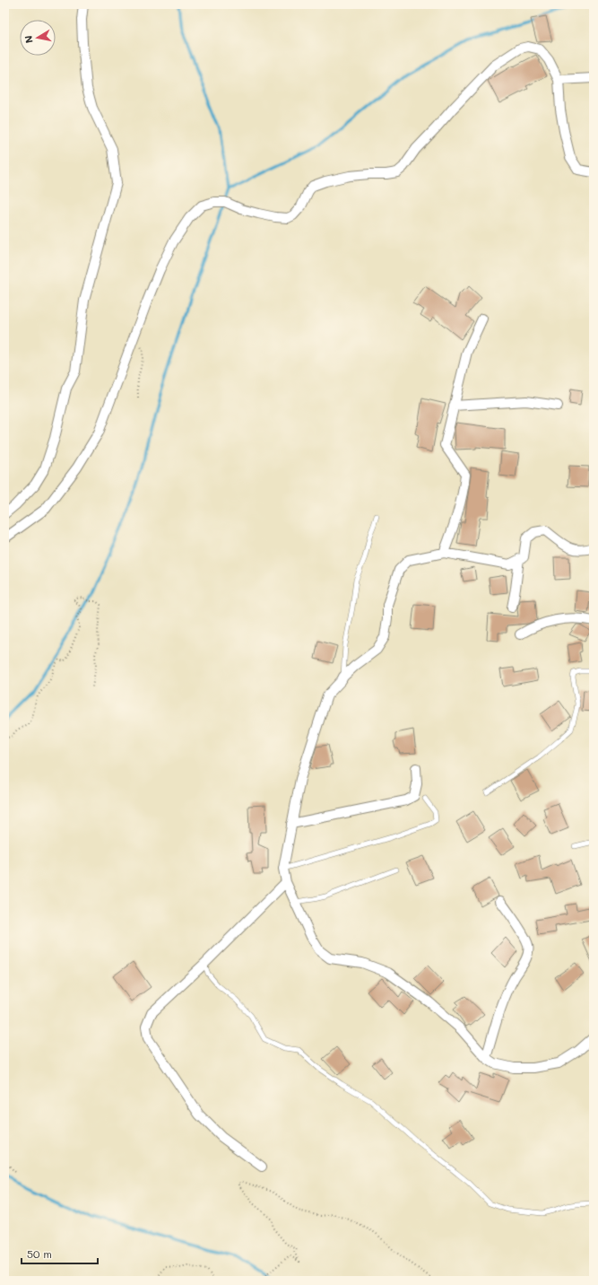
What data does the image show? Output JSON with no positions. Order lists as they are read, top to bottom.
{
  "scale_bar": "50 m",
  "north": "left"
}
